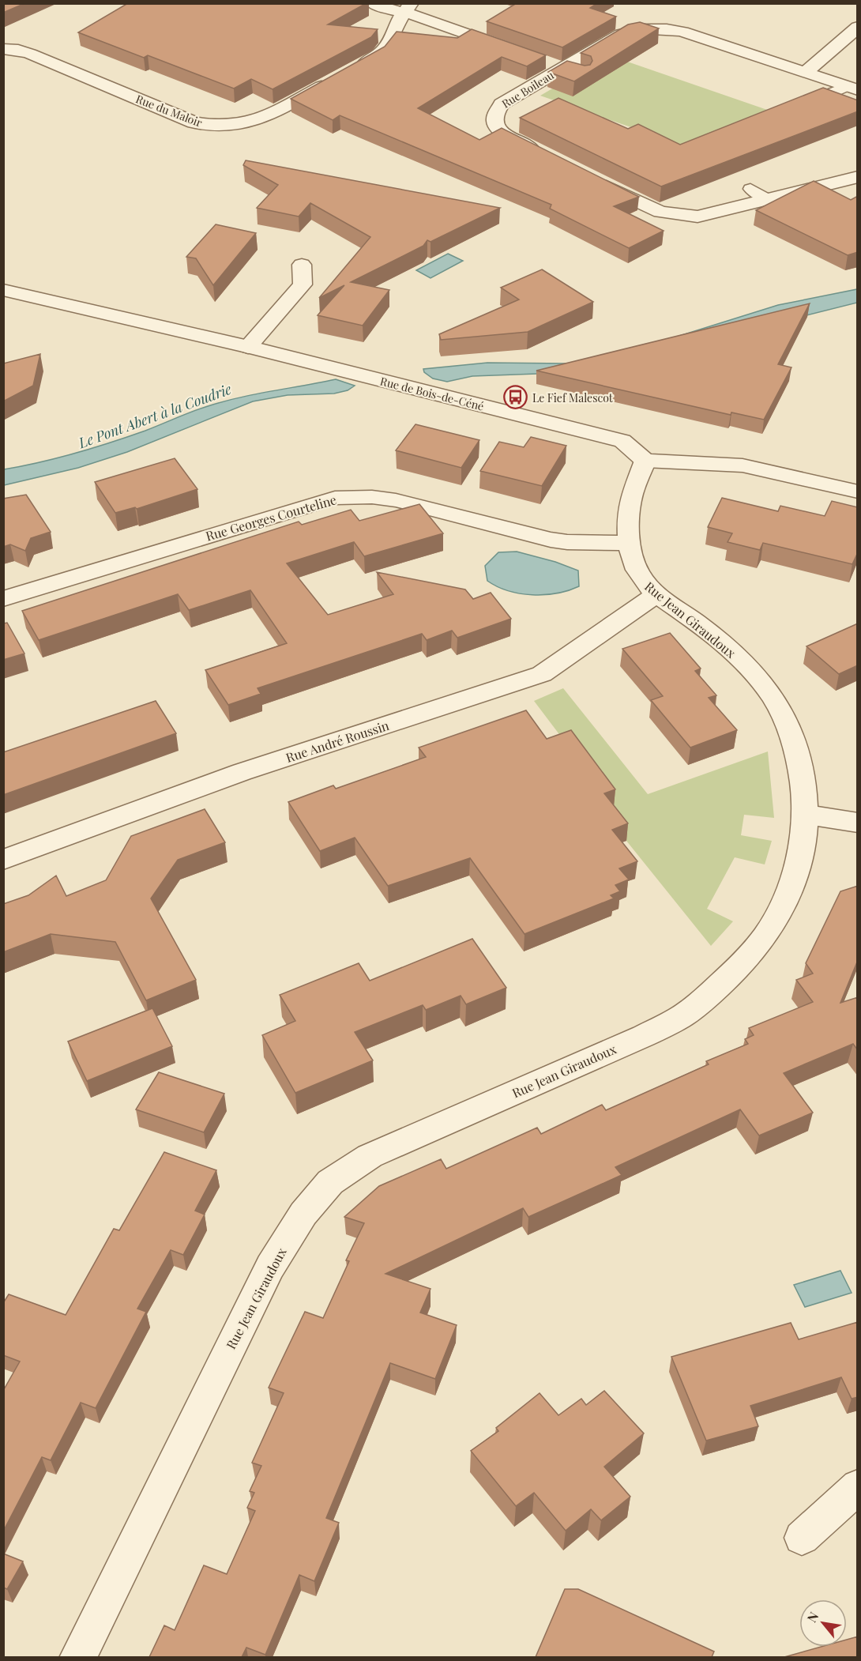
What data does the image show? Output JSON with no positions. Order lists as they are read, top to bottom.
{
  "streets": {
    "street": [
      "Rue Boileau",
      "Rue du Maloir",
      "Rue de Bois-de-Céné",
      "Rue Georges Courteline",
      "Rue Jean Giraudoux",
      "Rue André Roussin"
    ]
  },
  "crossings": [
    ["Rue de Bois-de-Céné", "Rue Jean Giraudoux"],
    ["Rue Georges Courteline", "Rue Jean Giraudoux"],
    ["Rue Jean Giraudoux", "Rue André Roussin"]
  ],
  "water": ["Le Pont Abert à la Coudrie"],
  "places": {
    "bus stop": ["Le Fief Malescot"]
  },
  "north": "top left"
}
